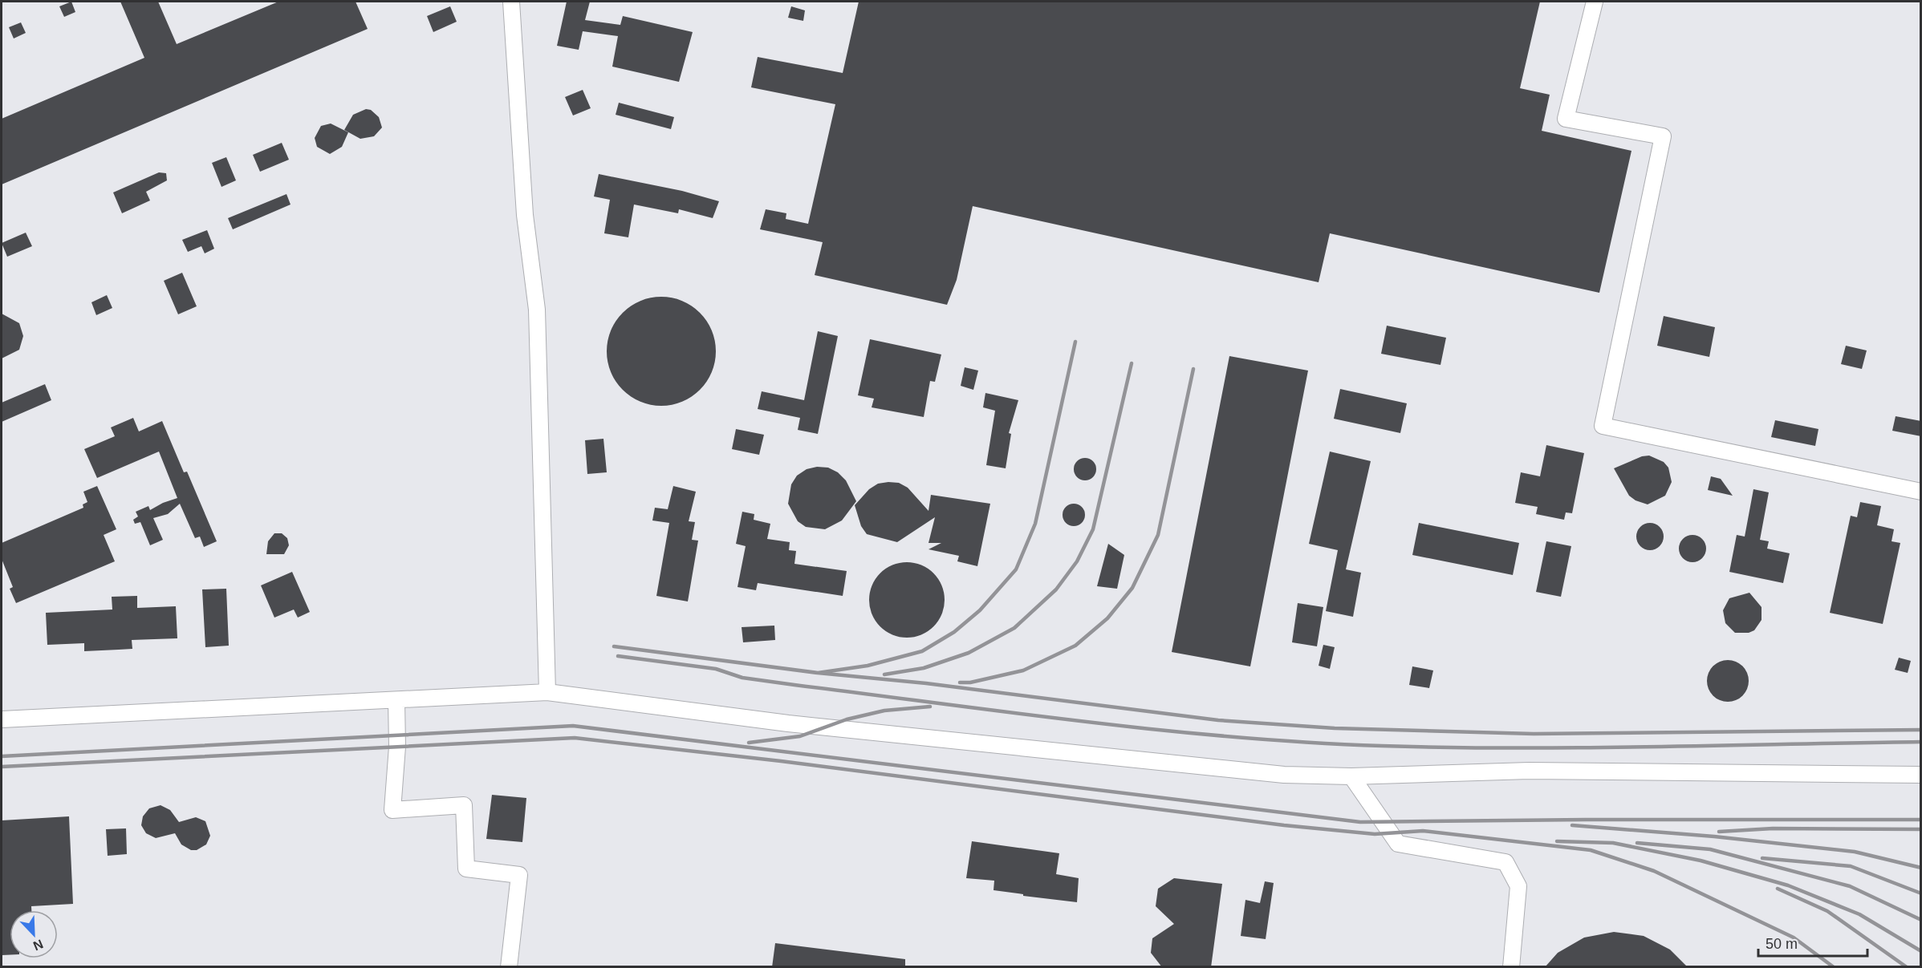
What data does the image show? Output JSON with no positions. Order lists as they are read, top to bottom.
{
  "scale_bar": "50 m",
  "north": "bottom right"
}
